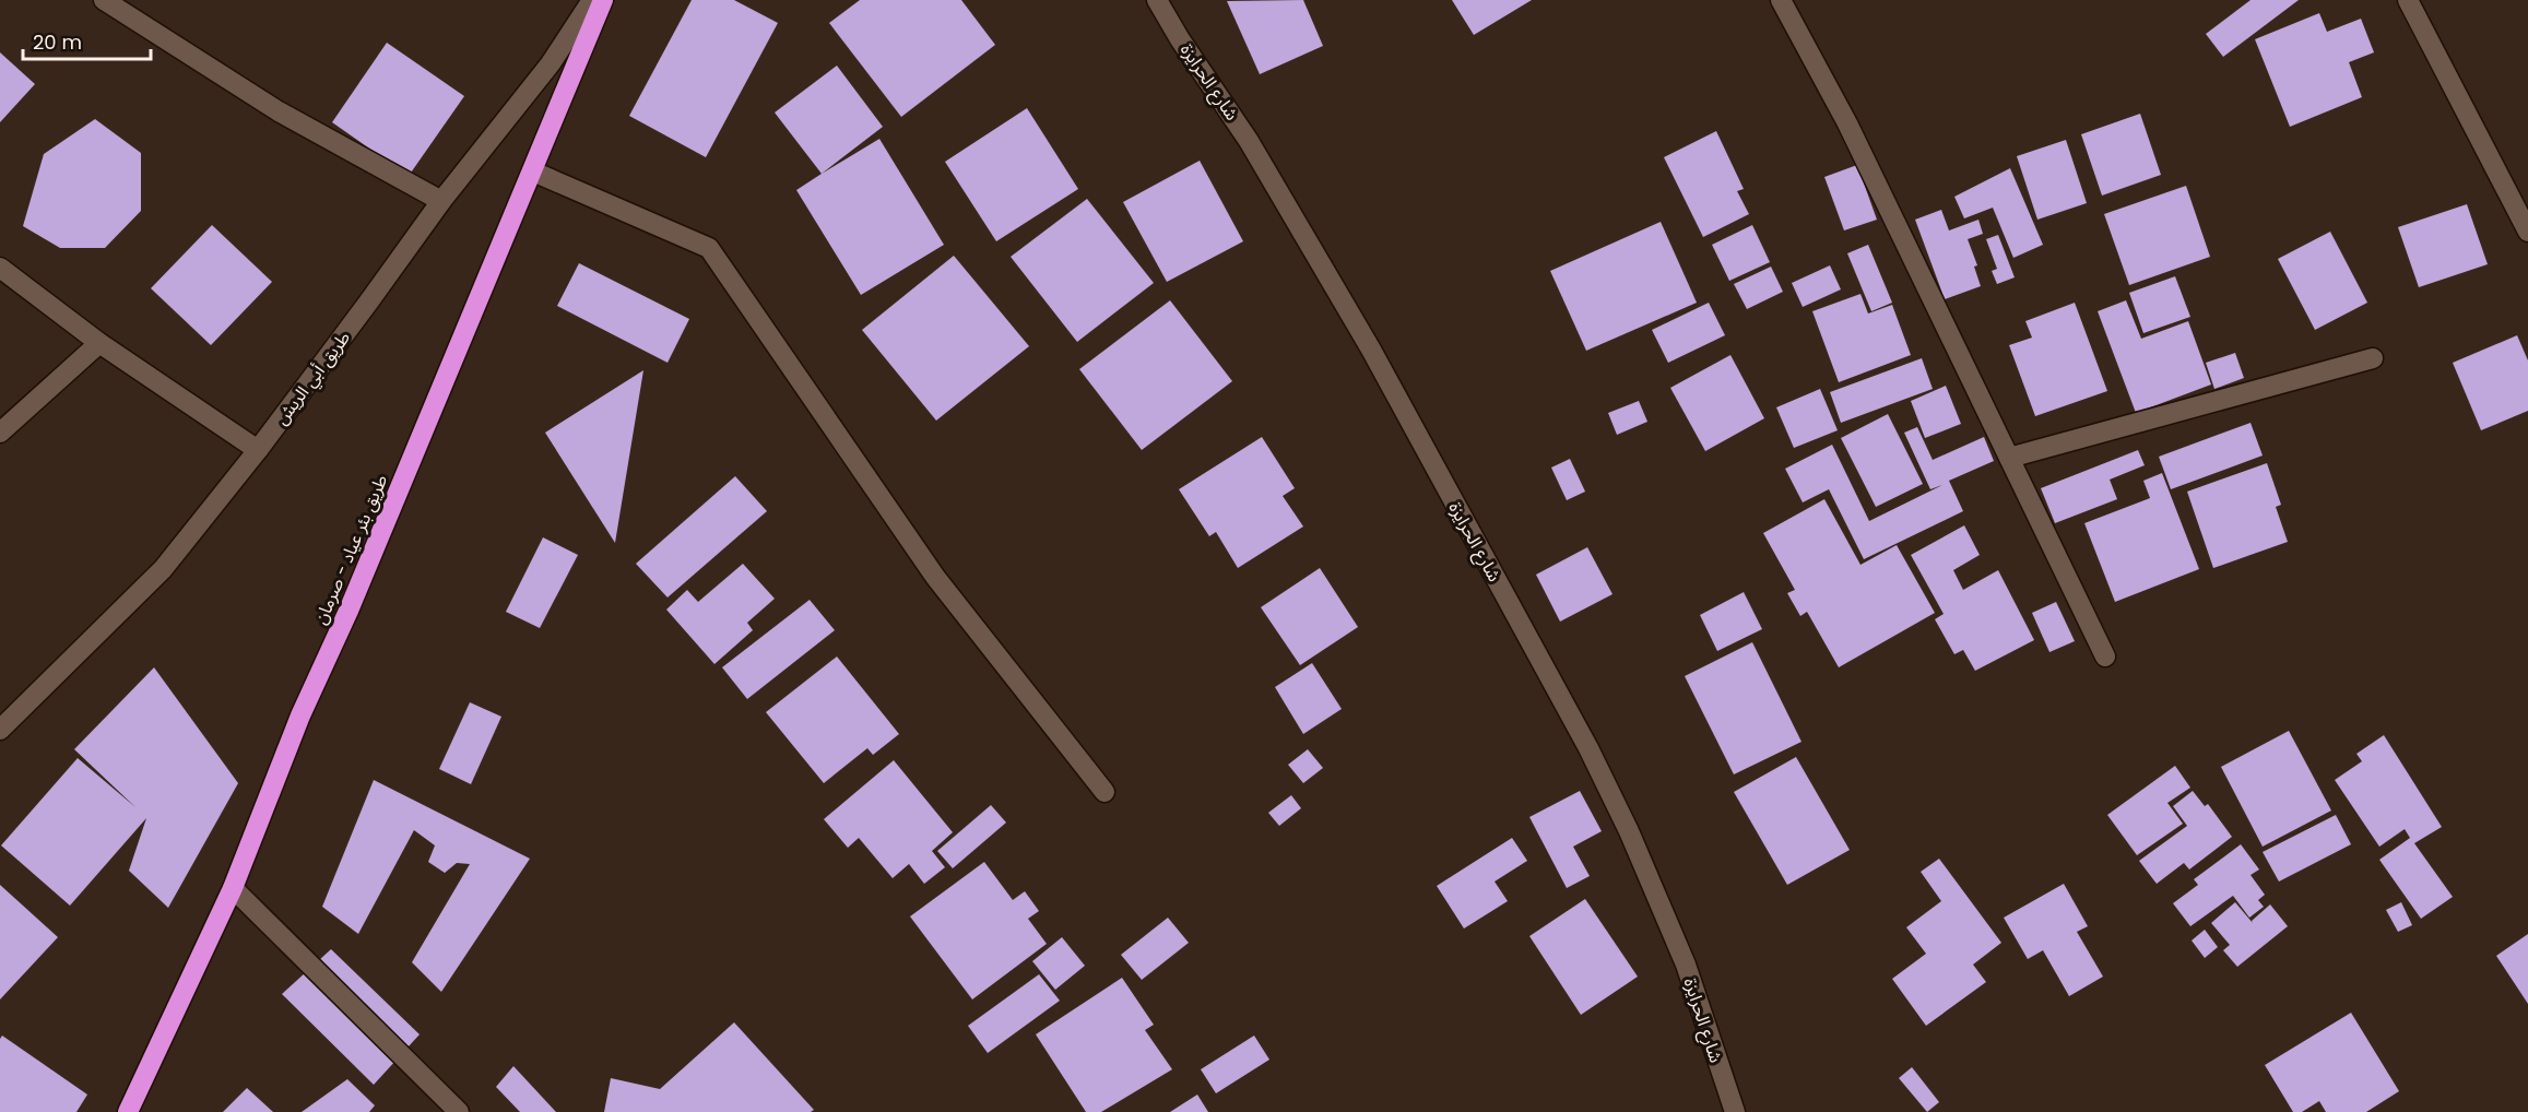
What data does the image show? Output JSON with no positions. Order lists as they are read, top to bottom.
{
  "streets": {
    "highway": ["طريق بئر عياد - صرمان"],
    "street": ["شارع الحرايزة", "طريق أبي الريش"]
  },
  "scale_bar": "20 m"
}
